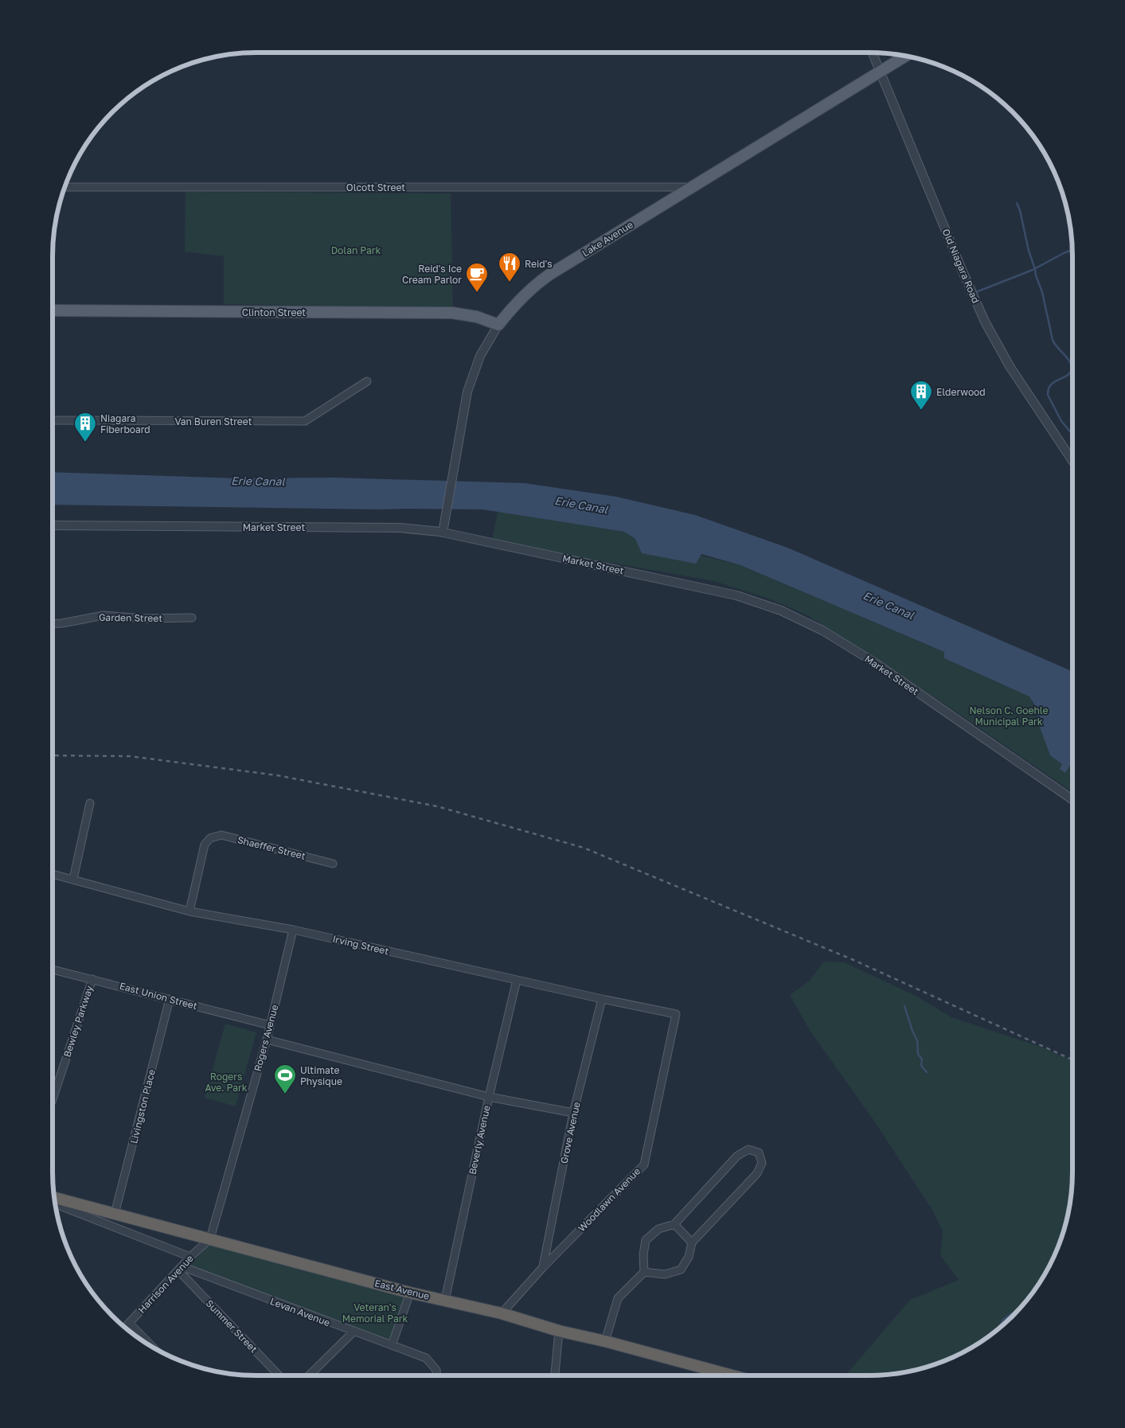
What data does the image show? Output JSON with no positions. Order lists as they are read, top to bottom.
{
  "streets": {
    "highway": ["East Avenue"],
    "main road": ["Lake Avenue", "Clinton Street"],
    "street": [
      "Olcott Street",
      "Old Niagara Road",
      "Van Buren Street",
      "Market Street",
      "Garden Street",
      "Shaeffer Street",
      "Irving Street",
      "East Union Street",
      "Bewley Parkway",
      "Rogers Avenue",
      "Livingston Place",
      "Grove Avenue",
      "Beverly Avenue",
      "Woodlawn Avenue",
      "Harrison Avenue",
      "Levan Avenue",
      "Summer Street"
    ]
  },
  "crossings": [
    ["Olcott Street", "Lake Avenue"],
    ["Lake Avenue", "Old Niagara Road"],
    ["Lake Avenue", "Clinton Street"],
    ["Lake Avenue", "Market Street"],
    ["Shaeffer Street", "Irving Street"],
    ["Irving Street", "Rogers Avenue"],
    ["Irving Street", "Grove Avenue"],
    ["Irving Street", "Beverly Avenue"],
    ["Irving Street", "Woodlawn Avenue"],
    ["East Union Street", "Bewley Parkway"],
    ["East Union Street", "Rogers Avenue"],
    ["East Union Street", "Livingston Place"],
    ["Rogers Avenue", "Harrison Avenue"],
    ["Rogers Avenue", "East Avenue"],
    ["Livingston Place", "East Avenue"],
    ["Grove Avenue", "Woodlawn Avenue"],
    ["Beverly Avenue", "East Avenue"],
    ["Woodlawn Avenue", "East Avenue"],
    ["Harrison Avenue", "East Avenue"],
    ["Harrison Avenue", "Levan Avenue"],
    ["Harrison Avenue", "Summer Street"],
    ["Levan Avenue", "Summer Street"]
  ],
  "water": ["Erie Canal"],
  "parks": [
    "Dolan Park",
    "Nelson C. Goehle Municipal Park",
    "Rogers Ave. Park",
    "Veteran's Memorial Park"
  ],
  "places": {
    "restaurant": ["Reid's"],
    "cafe": ["Reid's Ice Cream Parlor"],
    "building": ["Elderwood", "Niagara Fiberboard"],
    "sports": ["Ultimate Physique"]
  }
}
